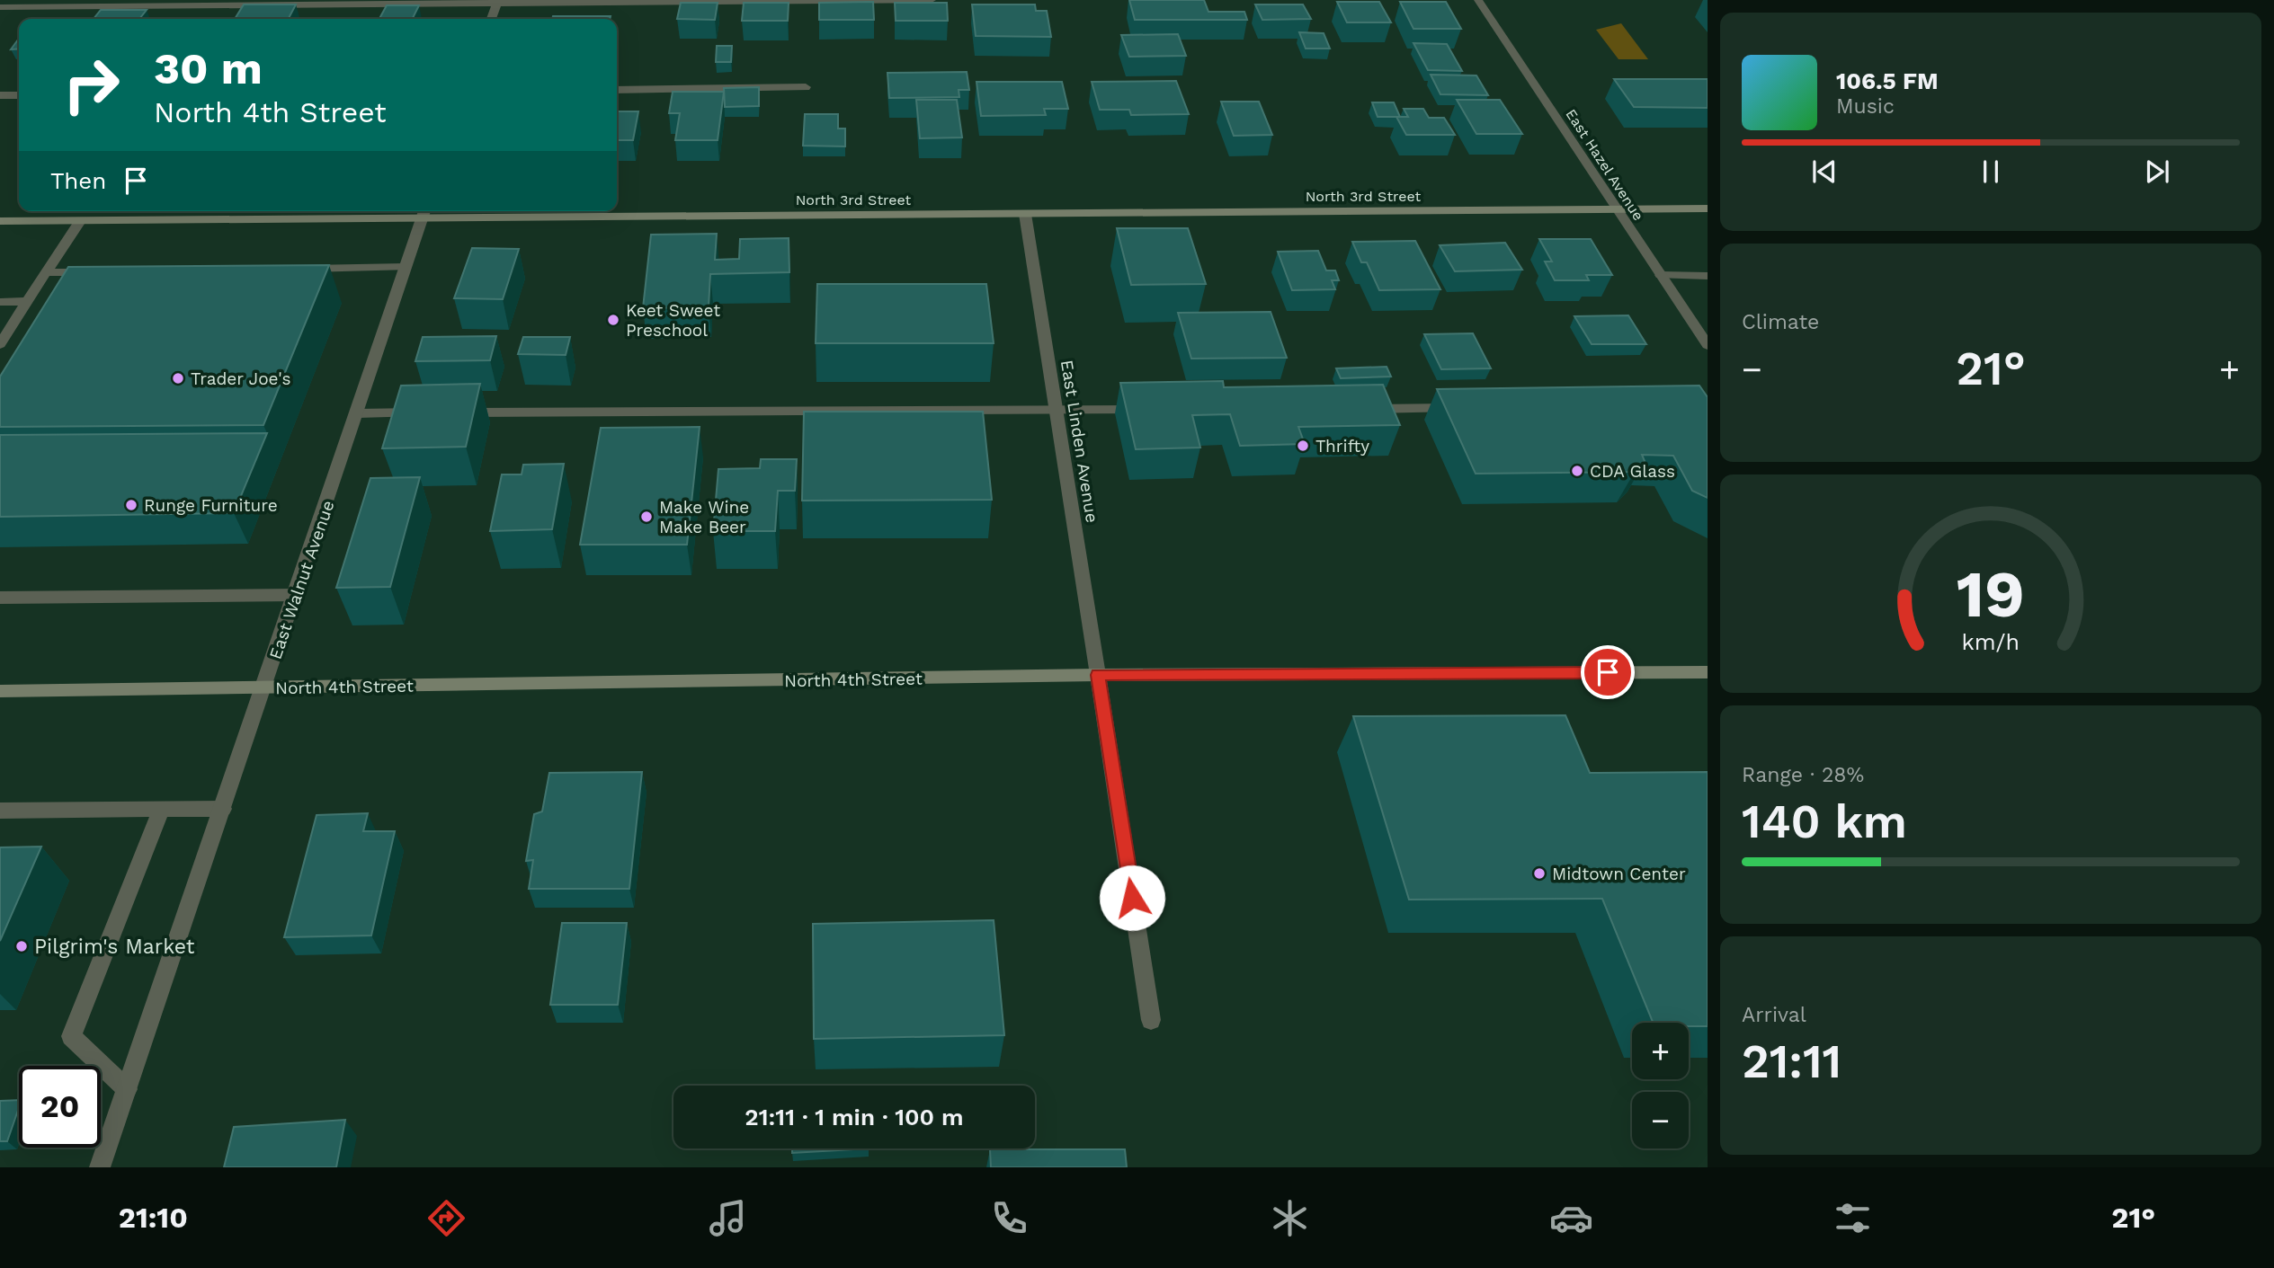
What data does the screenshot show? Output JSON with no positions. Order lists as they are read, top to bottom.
{
  "streets": {
    "main road": ["North 3rd Street", "North 4th Street"],
    "street": ["East Hazel Avenue", "East Linden Avenue", "East Walnut Avenue"]
  },
  "crossings": [
    ["East Hazel Avenue", "North 3rd Street"],
    ["North 3rd Street", "East Linden Avenue"],
    ["North 3rd Street", "East Walnut Avenue"],
    ["East Linden Avenue", "North 4th Street"],
    ["East Walnut Avenue", "North 4th Street"]
  ],
  "places": [
    "Keet Sweet Preschool",
    "Trader Joe's",
    "Thrifty",
    "CDA Glass",
    "Runge Furniture",
    "Make Wine Make Beer",
    "Midtown Center",
    "Pilgrim's Market"
  ],
  "page": {
    "turn": ["30 m", "North 4th Street"],
    "song": ["106.5 FM", "Music"],
    "then": "Then",
    "tile": [
      "Climate",
      ["Range · 28%", "140 km"],
      ["Arrival", "21:11"]
    ],
    "heat": ["−", "21°", "+"],
    "map_buttons": ["+", "−"],
    "limit": "20",
    "trip": "21:11 · 1 min · 100 m",
    "tabs": ["21:10", "21°"],
    "gauge": ["19", "km/h"]
  }
}
